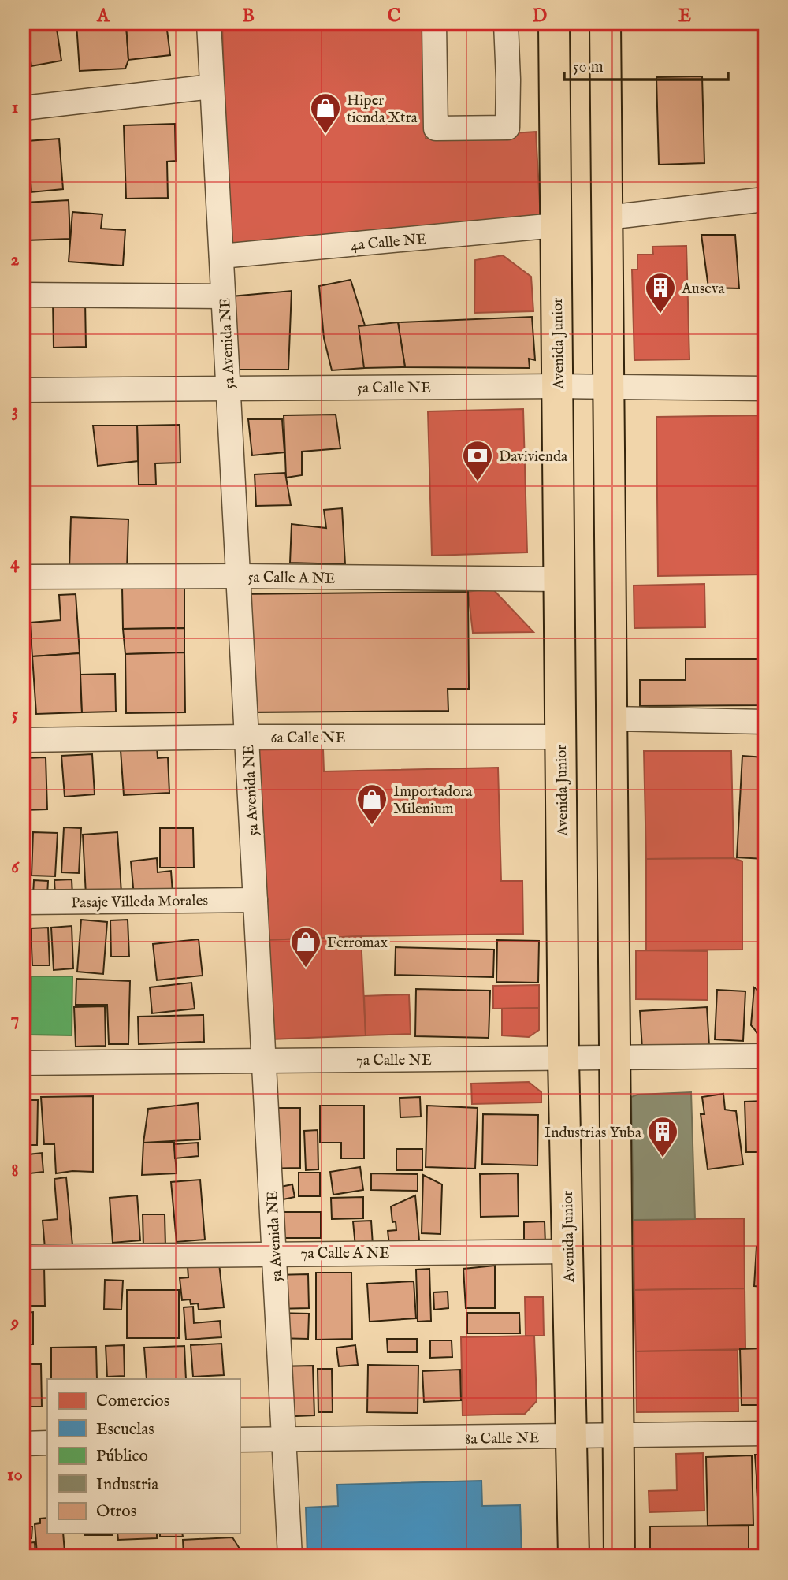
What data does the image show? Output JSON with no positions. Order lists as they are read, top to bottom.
{
  "streets": {
    "main road": ["Avenida Junior"],
    "street": [
      "4a Calle NE",
      "5a Avenida NE",
      "5a Calle NE",
      "5a Calle A NE",
      "6a Calle NE",
      "Pasaje Villeda Morales",
      "7a Calle NE",
      "7a Calle A NE",
      "8a Calle NE"
    ]
  },
  "crossings": [
    ["4a Calle NE", "5a Avenida NE"],
    ["4a Calle NE", "Avenida Junior"],
    ["5a Avenida NE", "5a Calle NE"],
    ["5a Avenida NE", "5a Calle A NE"],
    ["5a Avenida NE", "6a Calle NE"],
    ["5a Avenida NE", "Pasaje Villeda Morales"],
    ["5a Avenida NE", "7a Calle NE"],
    ["5a Avenida NE", "7a Calle A NE"],
    ["5a Avenida NE", "8a Calle NE"],
    ["Avenida Junior", "5a Calle NE"],
    ["Avenida Junior", "5a Calle A NE"],
    ["Avenida Junior", "6a Calle NE"],
    ["Avenida Junior", "7a Calle NE"],
    ["Avenida Junior", "7a Calle A NE"],
    ["Avenida Junior", "8a Calle NE"]
  ],
  "places": {
    "shop": ["Hiper tienda Xtra", "Importadora Milenium", "Ferromax"],
    "building": ["Auseva", "Industrias Yuba"],
    "bank": ["Davivienda"]
  },
  "legend": [
    "Comercios",
    "Escuelas",
    "Público",
    "Industria",
    "Otros"
  ],
  "scale_bar": "50 m",
  "grid": {
    "columns": [
      "A",
      "B",
      "C",
      "D",
      "E"
    ],
    "rows": [
      "1",
      "2",
      "3",
      "4",
      "5",
      "6",
      "7",
      "8",
      "9",
      "10"
    ]
  }
}
